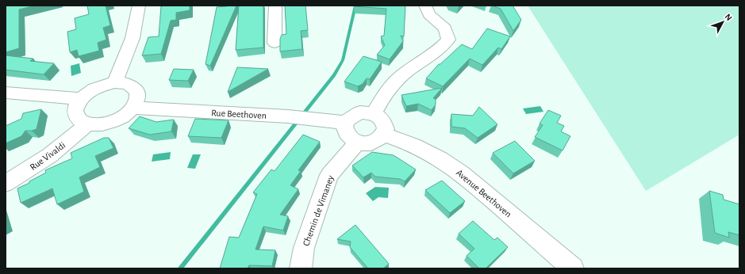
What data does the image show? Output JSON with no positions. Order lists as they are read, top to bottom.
{
  "streets": {
    "street": [
      "Rue Beethoven",
      "Rue Vivaldi",
      "Avenue Beethoven",
      "Chemin de Vimaney"
    ]
  },
  "crossings": [
    ["Rue Beethoven", "Rue Vivaldi"],
    ["Rue Beethoven", "Avenue Beethoven"],
    ["Rue Beethoven", "Chemin de Vimaney"],
    ["Avenue Beethoven", "Chemin de Vimaney"]
  ],
  "north": "top right"
}
